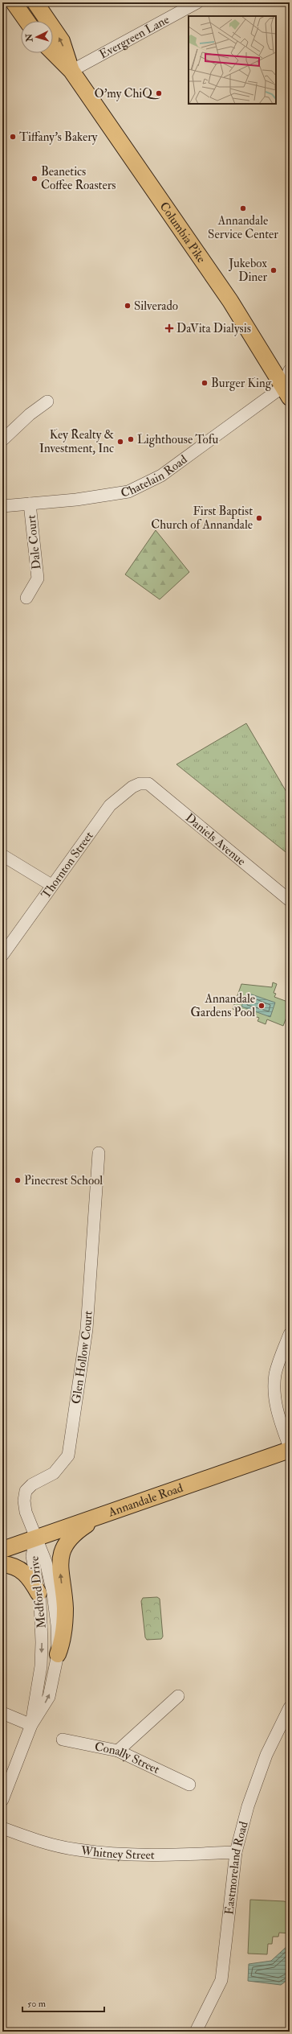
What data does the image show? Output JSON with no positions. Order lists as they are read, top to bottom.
{
  "streets": {
    "main road": ["Columbia Pike", "Annandale Road"],
    "street": [
      "Evergreen Lane",
      "Chatelain Road",
      "Dale Court",
      "Daniels Avenue",
      "Thornton Street",
      "Glen Hollow Court",
      "Medford Drive",
      "Conally Street",
      "Whitney Street",
      "Eastmoreland Road"
    ]
  },
  "crossings": [
    ["Evergreen Lane", "Columbia Pike"],
    ["Columbia Pike", "Chatelain Road"],
    ["Chatelain Road", "Dale Court"],
    ["Daniels Avenue", "Thornton Street"],
    ["Glen Hollow Court", "Annandale Road"],
    ["Glen Hollow Court", "Medford Drive"],
    ["Annandale Road", "Medford Drive"],
    ["Whitney Street", "Eastmoreland Road"]
  ],
  "places": {
    "other": [
      "O'my ChiQ",
      "Tiffany's Bakery",
      "Beanetics Coffee Roasters",
      "Annandale Service Center",
      "Jukebox Diner",
      "Silverado",
      "Burger King",
      "Lighthouse Tofu",
      "Key Realty & Investment, Inc",
      "First Baptist Church of Annandale",
      "Annandale Gardens Pool",
      "Pinecrest School"
    ],
    "health": ["DaVita Dialysis"]
  },
  "scale_bar": "50 m",
  "north": "left"
}
